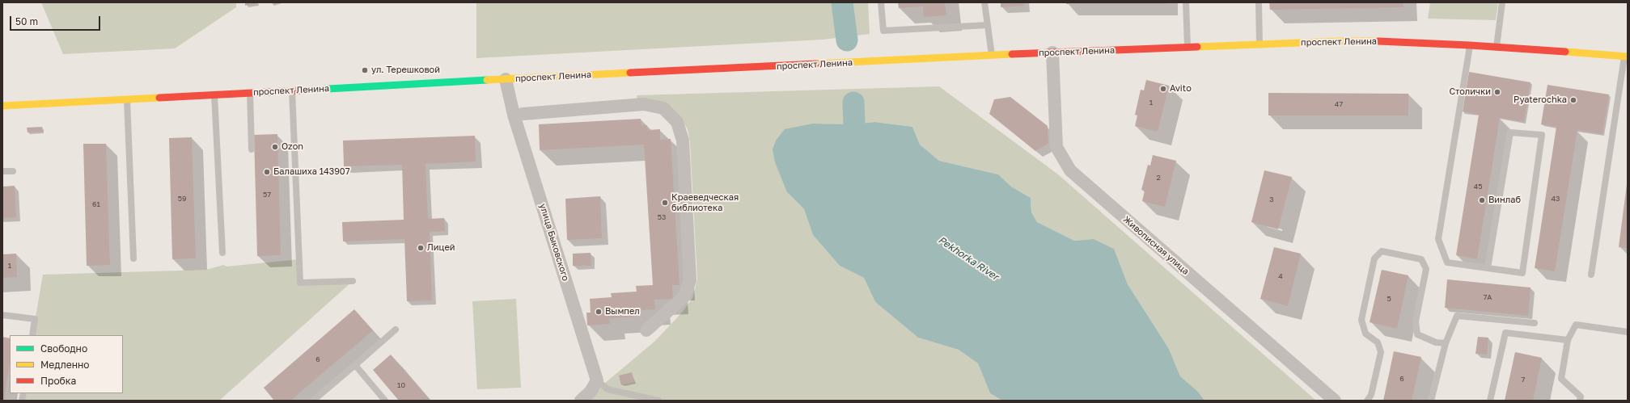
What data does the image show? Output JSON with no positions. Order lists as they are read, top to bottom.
{
  "streets": {
    "main road": ["проспект Ленина"],
    "street": ["улица Быковского", "Живописная улица"]
  },
  "crossings": [
    ["проспект Ленина", "улица Быковского"],
    ["проспект Ленина", "Живописная улица"]
  ],
  "water": ["Pekhorka River"],
  "places": [
    "ул. Терешковой",
    "Avito",
    "Столички",
    "Pyaterochka",
    "Ozon",
    "Балашиха 143907",
    "Винлаб",
    "Краеведческая библиотека",
    "Лицей",
    "Вымпел"
  ],
  "house_numbers": [
    "1",
    "47",
    "2",
    "45",
    "57",
    "59",
    "43",
    "3",
    "61",
    "53",
    "1",
    "4",
    "7А",
    "5",
    "6",
    "6",
    "7",
    "10"
  ],
  "legend": ["Свободно", "Медленно", "Пробка"],
  "scale_bar": "50 m"
}
